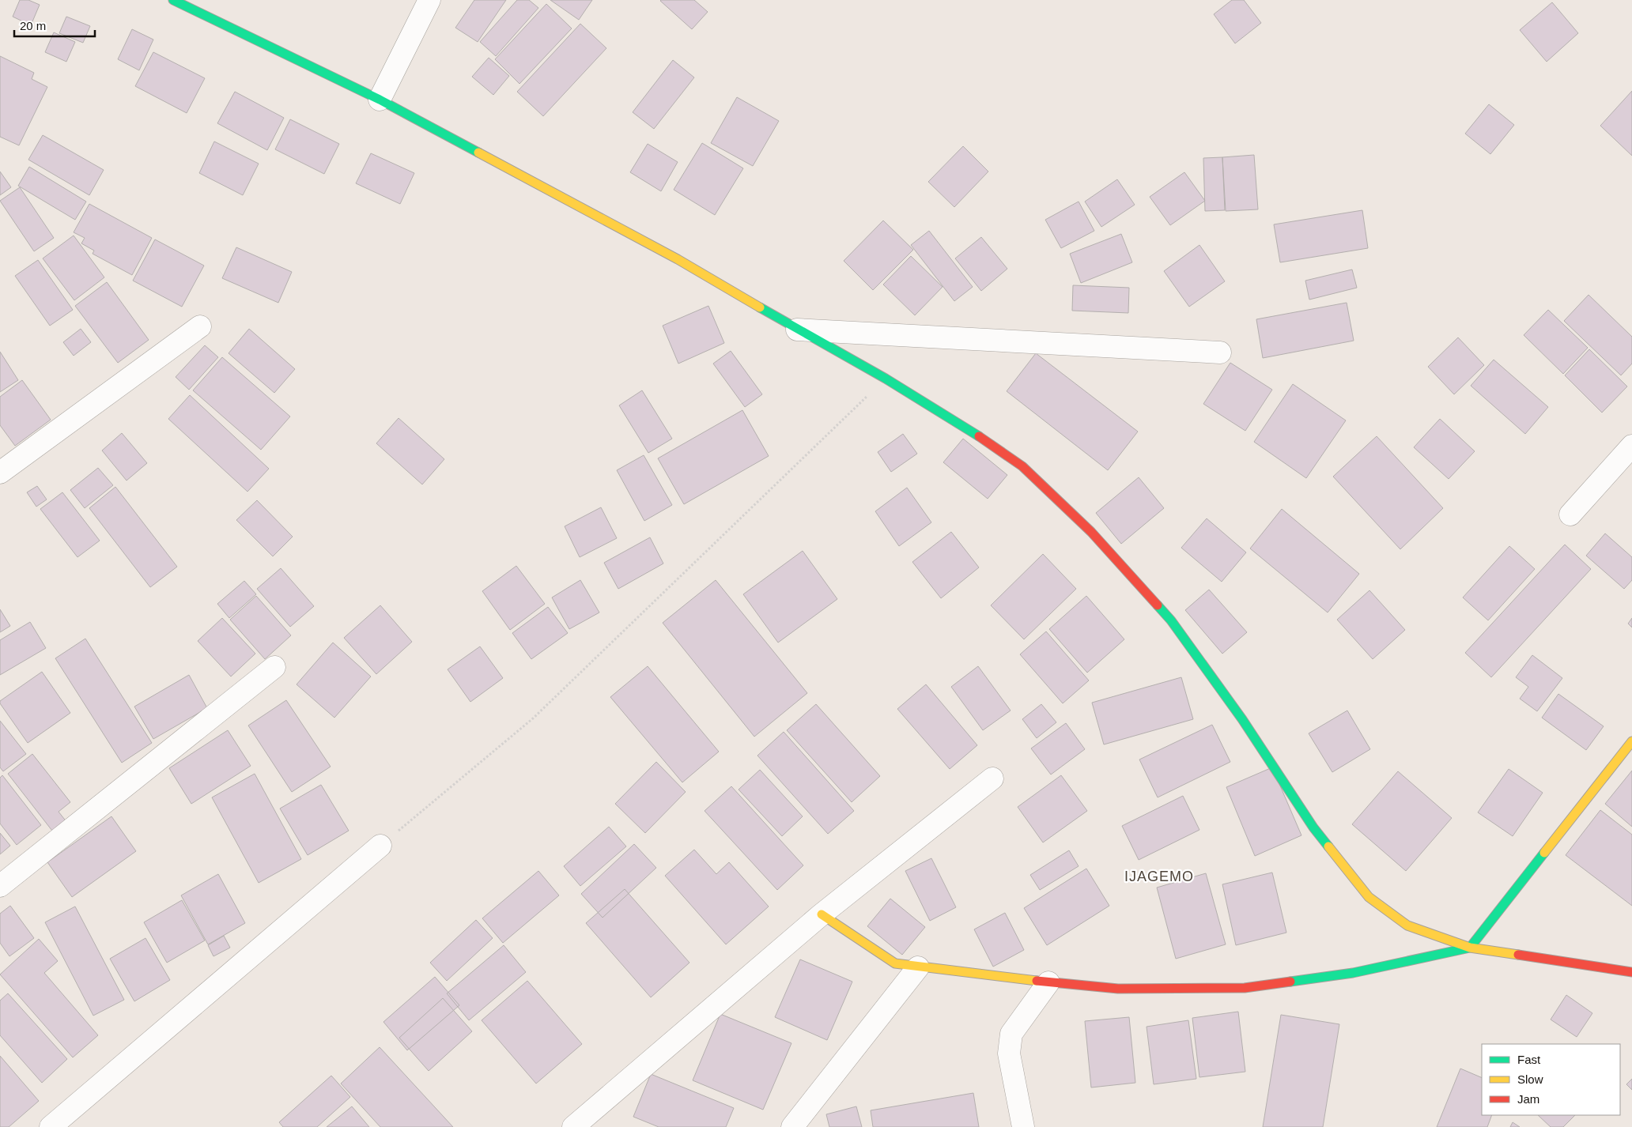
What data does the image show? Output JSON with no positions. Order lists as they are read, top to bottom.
{
  "districts": ["IJAGEMO"],
  "legend": ["Fast", "Slow", "Jam"],
  "scale_bar": "20 m"
}
